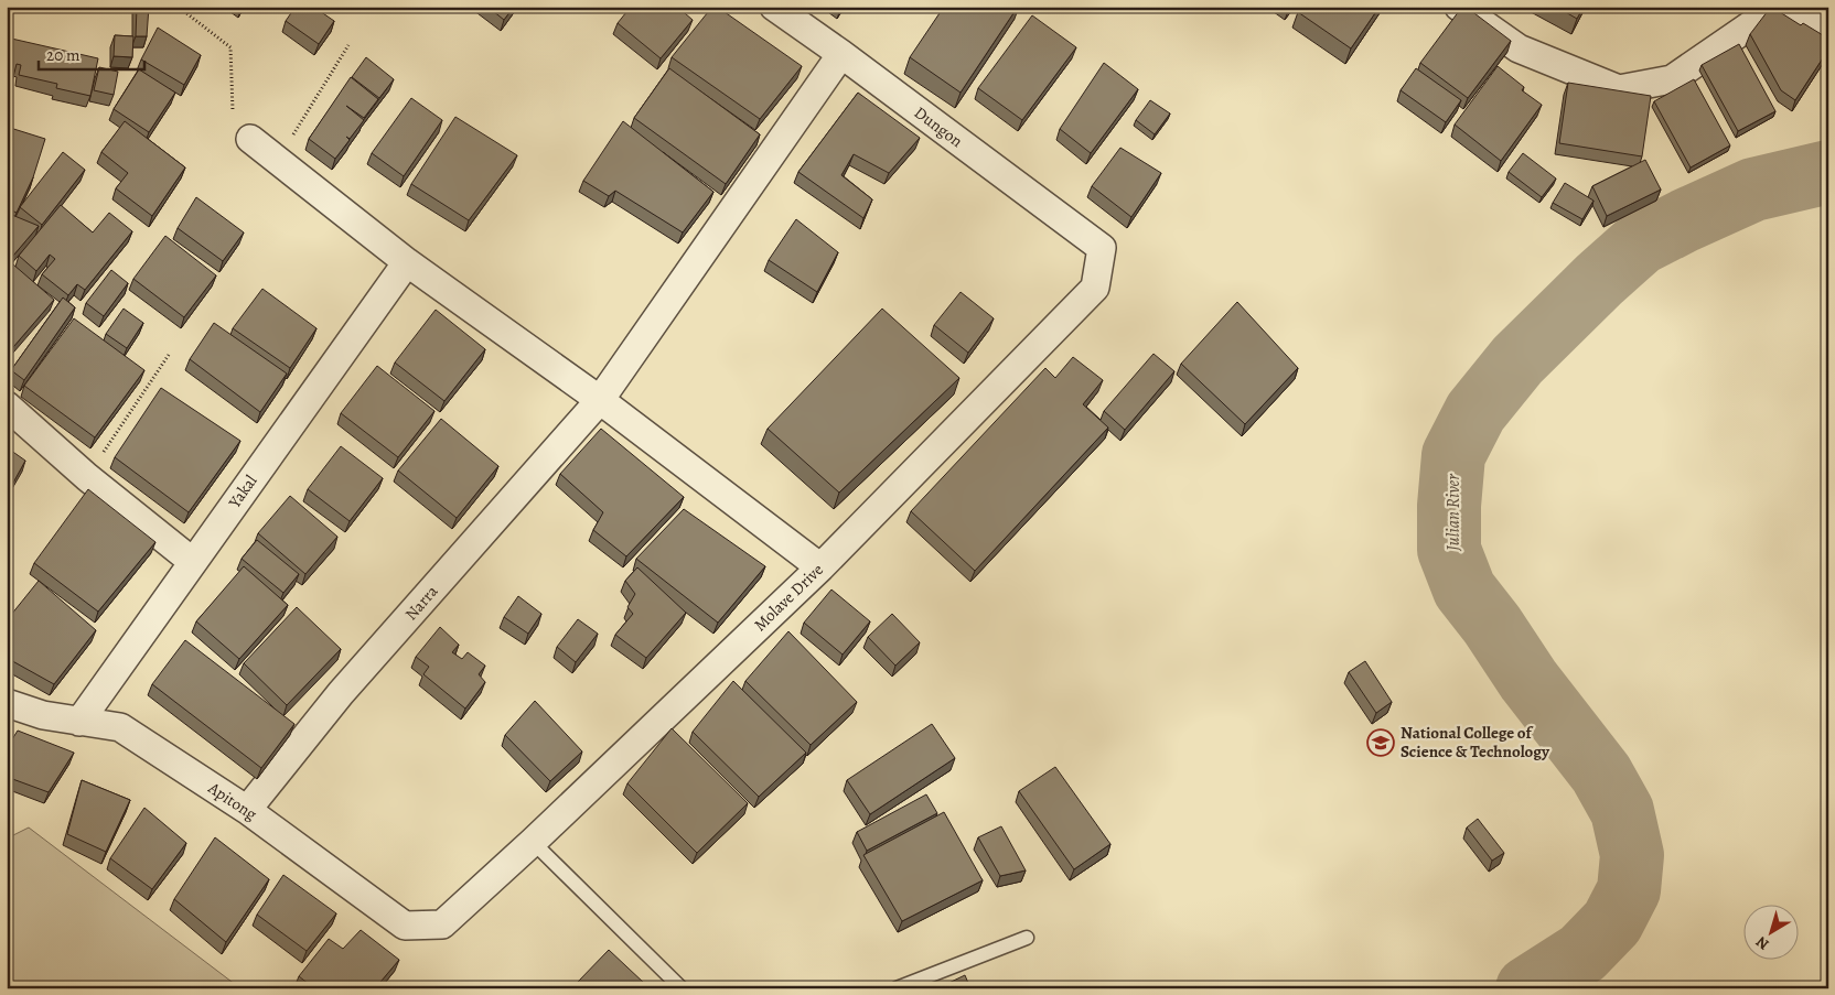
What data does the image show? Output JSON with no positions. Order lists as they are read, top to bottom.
{
  "streets": {
    "street": [
      "Dungon",
      "Yakal",
      "Molave Drive",
      "Narra",
      "Apitong"
    ]
  },
  "crossings": [
    ["Dungon", "Molave Drive"],
    ["Dungon", "Narra"],
    ["Yakal", "Apitong"],
    ["Molave Drive", "Apitong"],
    ["Narra", "Apitong"]
  ],
  "water": ["Julian River"],
  "places": {
    "school or university": ["National College of Science & Technology"]
  },
  "scale_bar": "20 m",
  "north": "bottom left"
}
